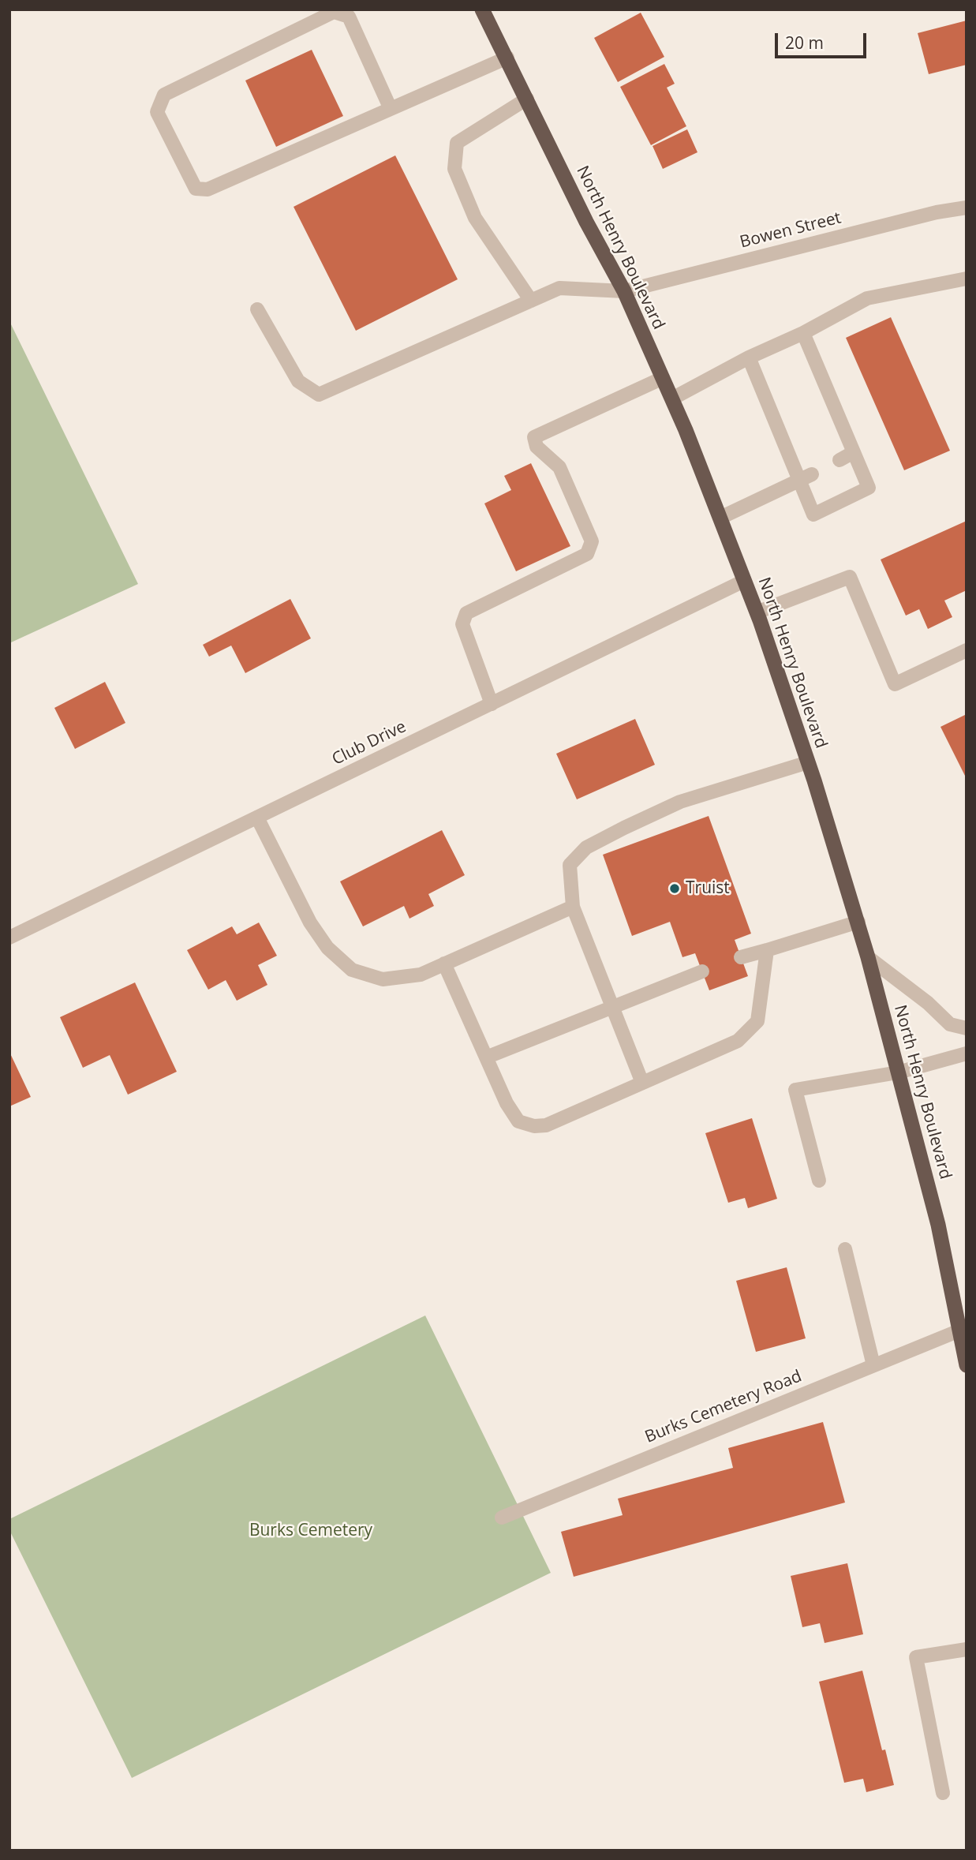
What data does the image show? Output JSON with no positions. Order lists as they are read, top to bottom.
{
  "streets": {
    "highway": ["North Henry Boulevard"],
    "street": ["Bowen Street", "Club Drive", "Burks Cemetery Road"]
  },
  "crossings": [
    ["Bowen Street", "North Henry Boulevard"],
    ["North Henry Boulevard", "Club Drive"],
    ["North Henry Boulevard", "Burks Cemetery Road"]
  ],
  "parks": ["Burks Cemetery"],
  "places": ["Truist"],
  "scale_bar": "20 m"
}
